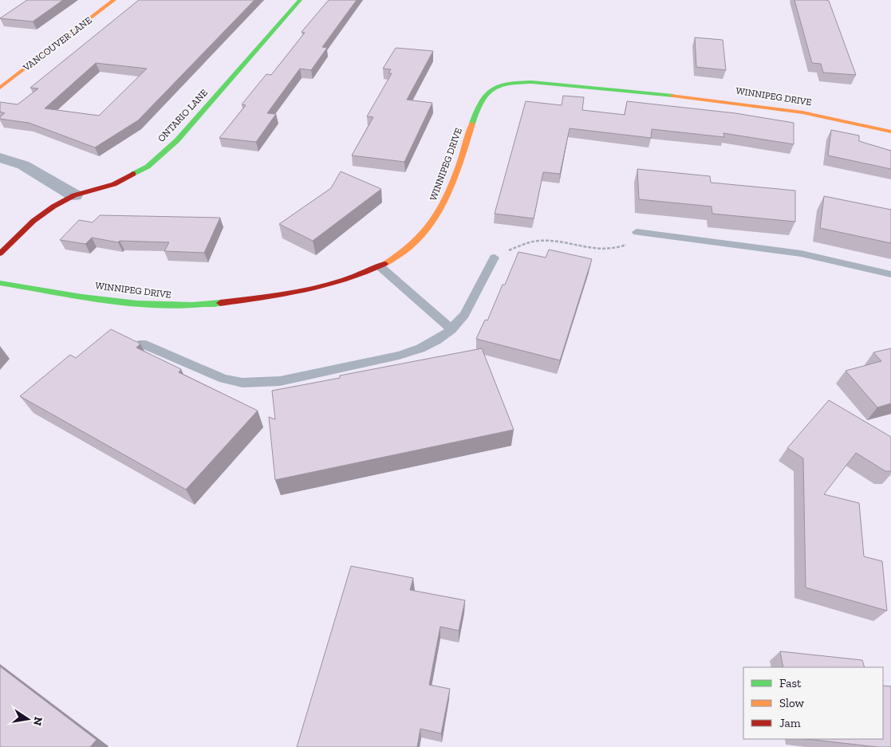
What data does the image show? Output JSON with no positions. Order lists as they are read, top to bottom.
{
  "streets": {
    "street": ["VANCOUVER LANE", "WINNIPEG DRIVE", "ONTARIO LANE"]
  },
  "legend": ["Fast", "Slow", "Jam"],
  "north": "right"
}
